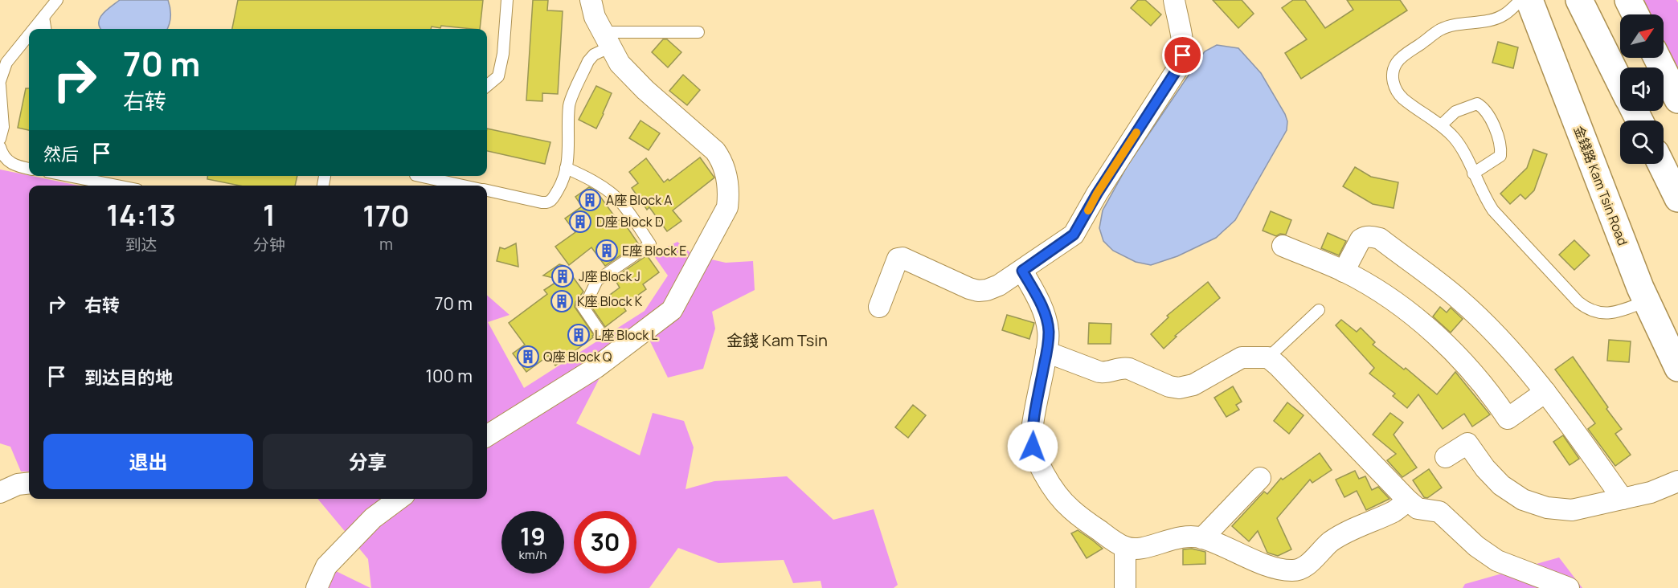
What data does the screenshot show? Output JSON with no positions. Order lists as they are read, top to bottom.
{
  "streets": {
    "main road": ["金錢路 Kam Tsin Road"]
  },
  "districts": ["金錢 Kam Tsin"],
  "places": {
    "building": [
      "A座 Block A",
      "D座 Block D",
      "E座 Block E",
      "J座 Block J",
      "K座 Block K",
      "L座 Block L",
      "Q座 Block Q"
    ]
  },
  "north": "top right",
  "page": {
    "turn": ["70 m", "右转"],
    "then": "然后",
    "eta": [
      "14:13",
      "到达",
      "1",
      "分钟",
      "170",
      "m"
    ],
    "list": [
      {
        "name": "右转",
        "value": "70 m"
      },
      {
        "name": "到达目的地",
        "value": "100 m"
      }
    ],
    "buttons": ["退出", "分享"],
    "speed": "19 km/h",
    "limit": "30"
  }
}
